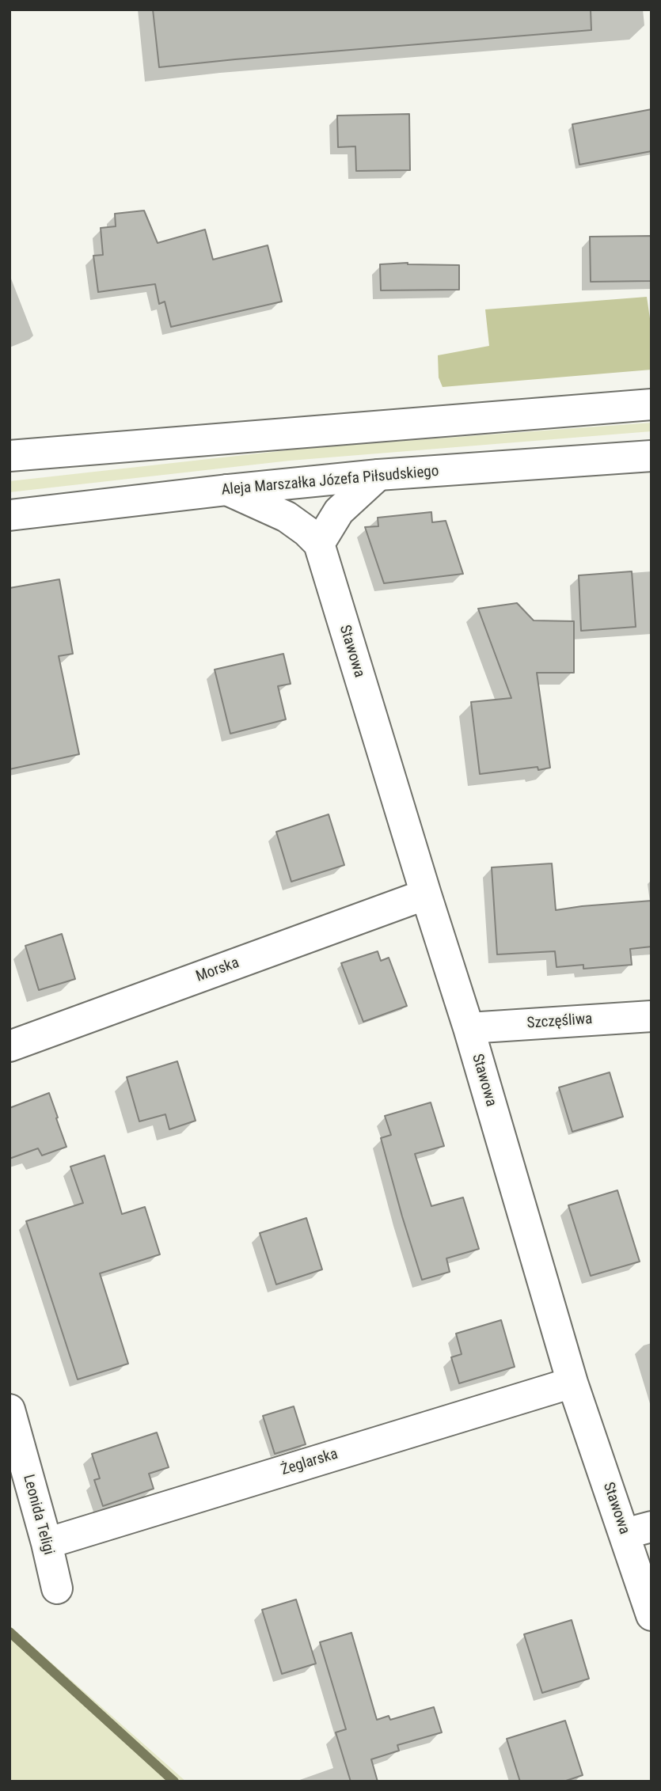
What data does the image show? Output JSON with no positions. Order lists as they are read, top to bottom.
{
  "streets": {
    "street": [
      "Aleja Marszałka Józefa Piłsudskiego",
      "Stawowa",
      "Morska",
      "Szczęśliwa",
      "Żeglarska",
      "Leonida Teligi"
    ]
  },
  "crossings": [
    ["Stawowa", "Morska"],
    ["Stawowa", "Szczęśliwa"],
    ["Stawowa", "Żeglarska"],
    ["Żeglarska", "Leonida Teligi"]
  ]
}
